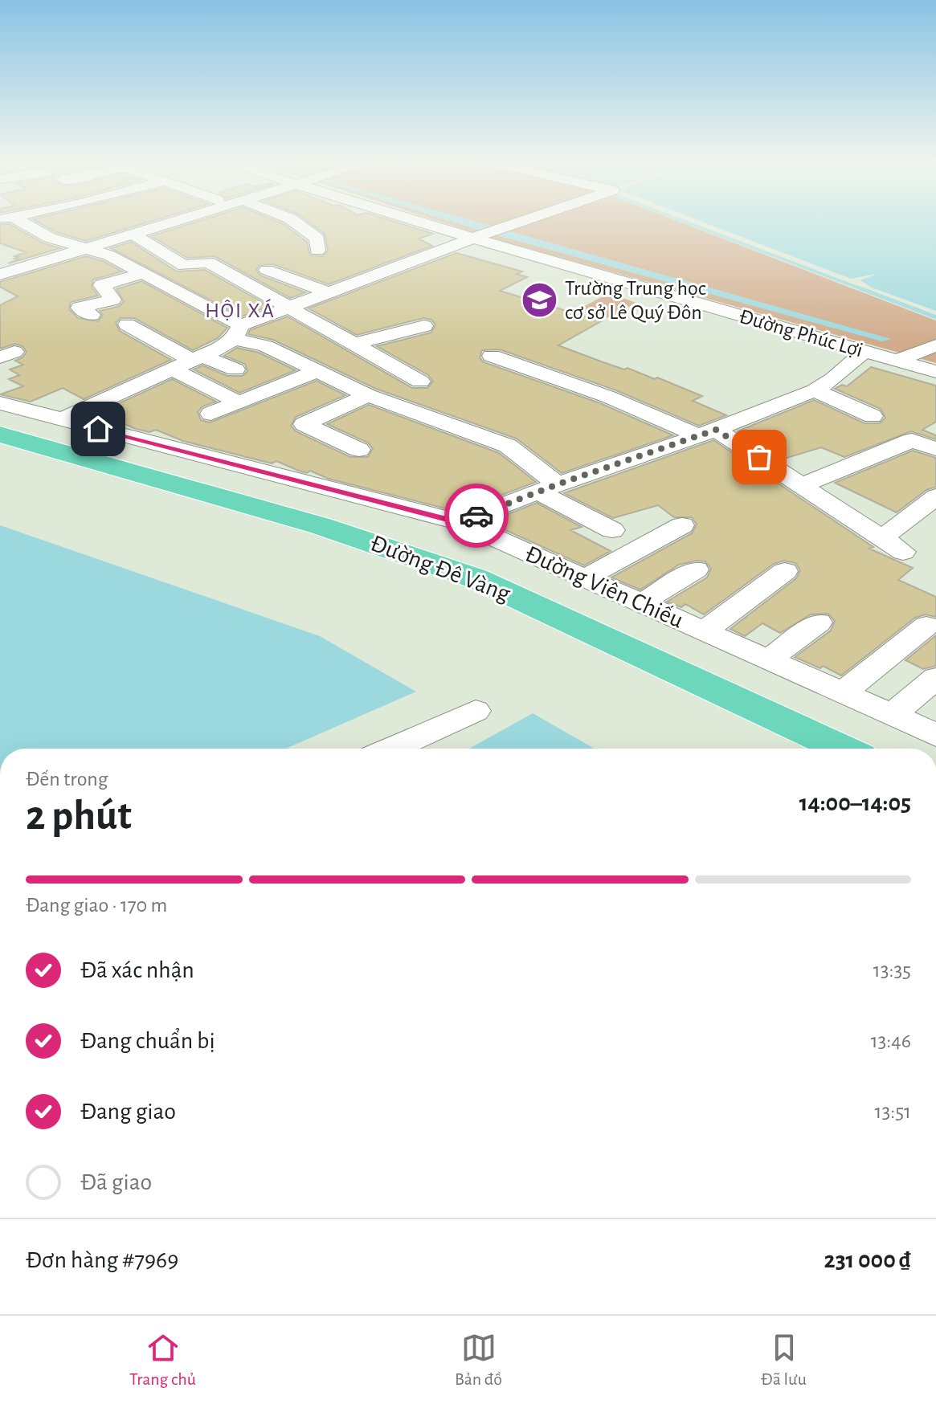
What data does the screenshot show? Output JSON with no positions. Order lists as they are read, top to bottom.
{
  "streets": {
    "main road": ["Đường Đê Vàng"],
    "street": ["Đường Phúc Lợi", "Đường Viên Chiếu"]
  },
  "districts": ["HỘI XÁ"],
  "places": {
    "school or university": ["Trường Trung học cơ sở Lê Quý Đôn"]
  },
  "page": {
    "heading": ["2 phút", "Đến trong", "14:00–14:05"],
    "panel": ["Đơn hàng #7969", "231 000 ₫"],
    "bar": "Đang giao · 170 m",
    "list": [
      ["Đã xác nhận", "13:35"],
      ["Đang chuẩn bị", "13:46"],
      ["Đang giao", "13:51"],
      "Đã giao"
    ],
    "tabs": ["Trang chủ", "Bản đồ", "Đã lưu"]
  }
}
